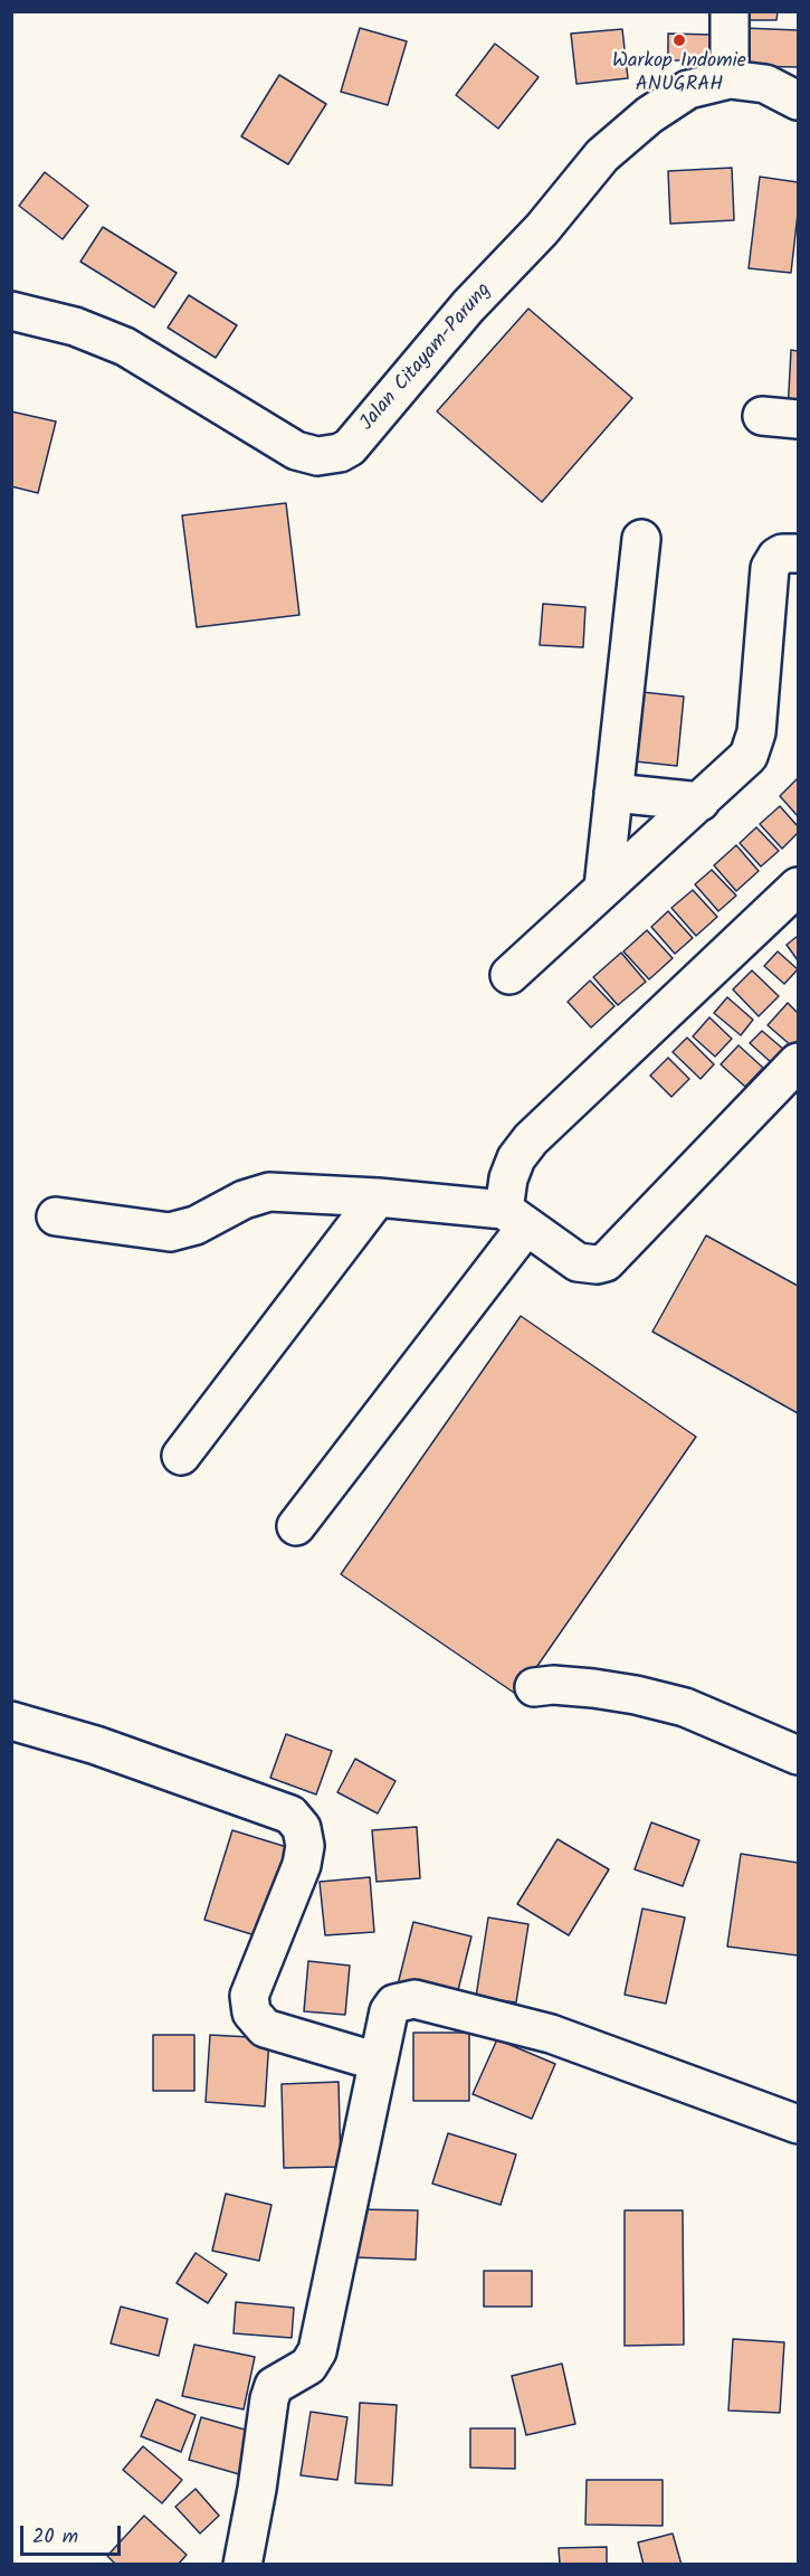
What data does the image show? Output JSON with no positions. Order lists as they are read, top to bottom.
{
  "streets": {
    "street": ["Jalan Citayam-Parung"]
  },
  "places": ["Warkop Indomie ANUGRAH"],
  "scale_bar": "20 m"
}
